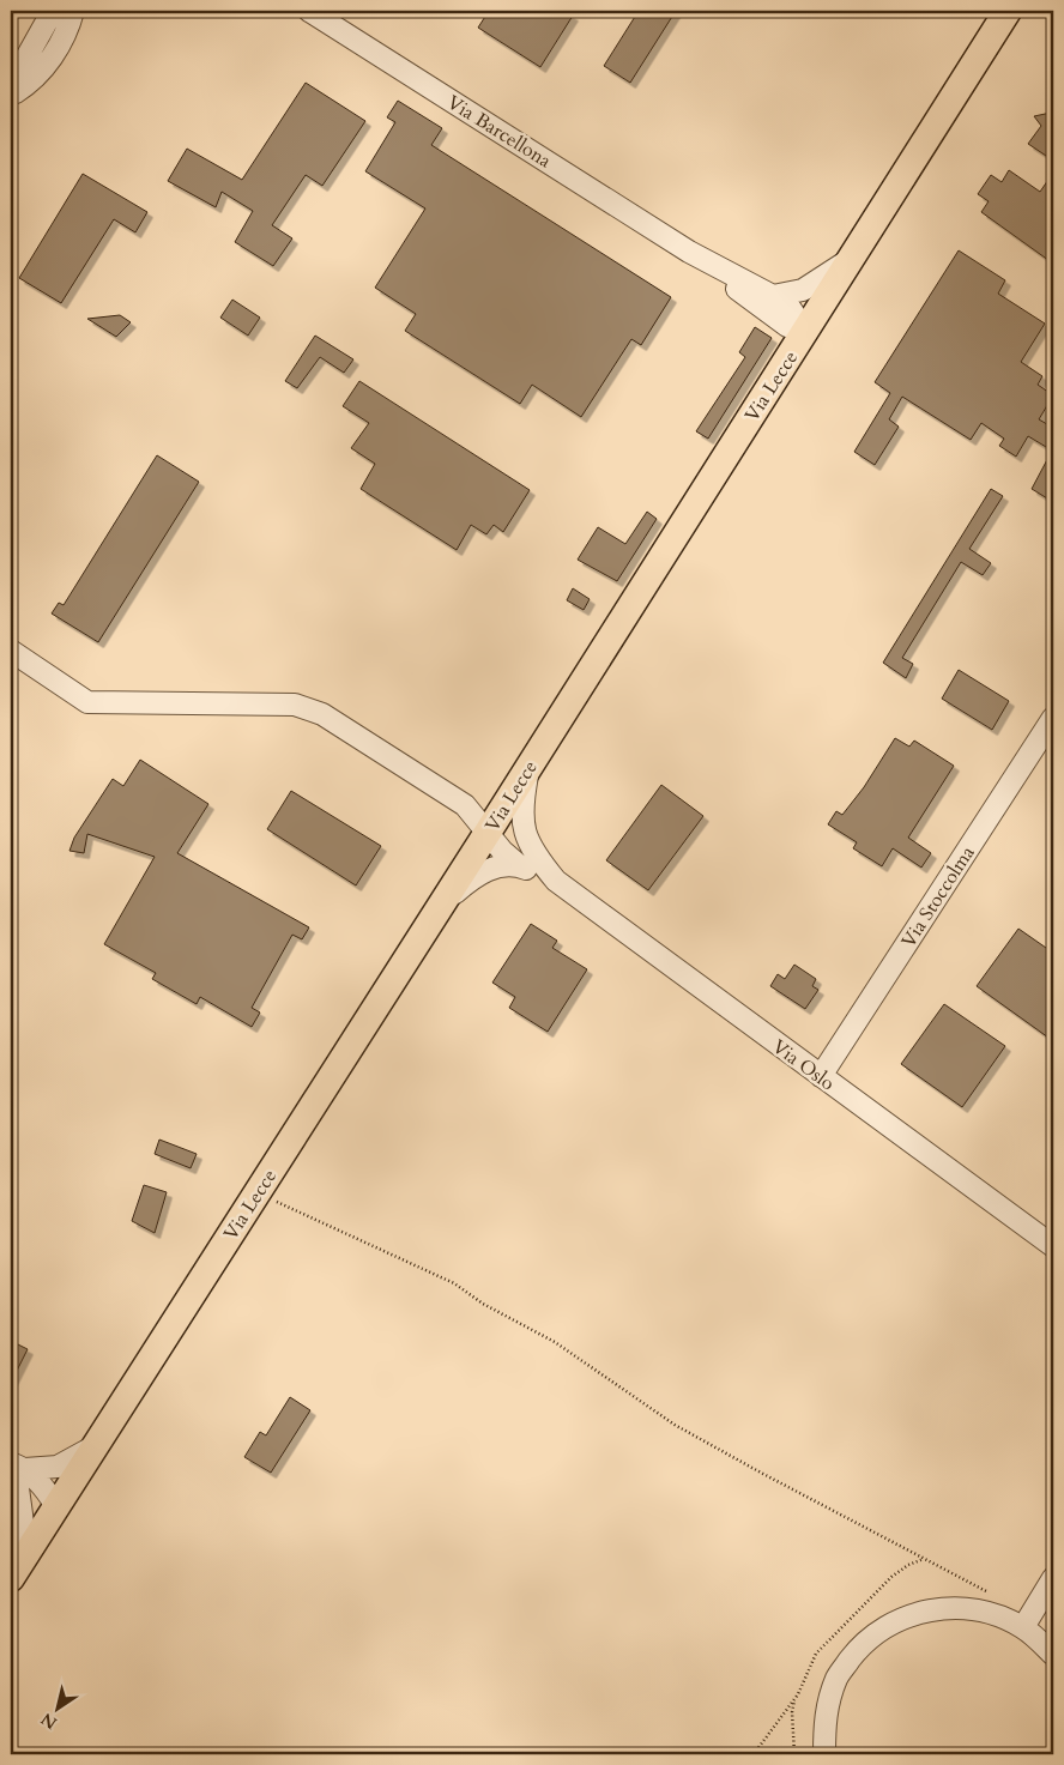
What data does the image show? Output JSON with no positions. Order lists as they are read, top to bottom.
{
  "streets": {
    "main road": ["Via Lecce"],
    "street": ["Via Barcellona", "Via Stoccolma", "Via Oslo"]
  },
  "crossings": [
    ["Via Barcellona", "Via Lecce"],
    ["Via Lecce", "Via Oslo"],
    ["Via Stoccolma", "Via Oslo"]
  ],
  "north": "bottom left"
}
